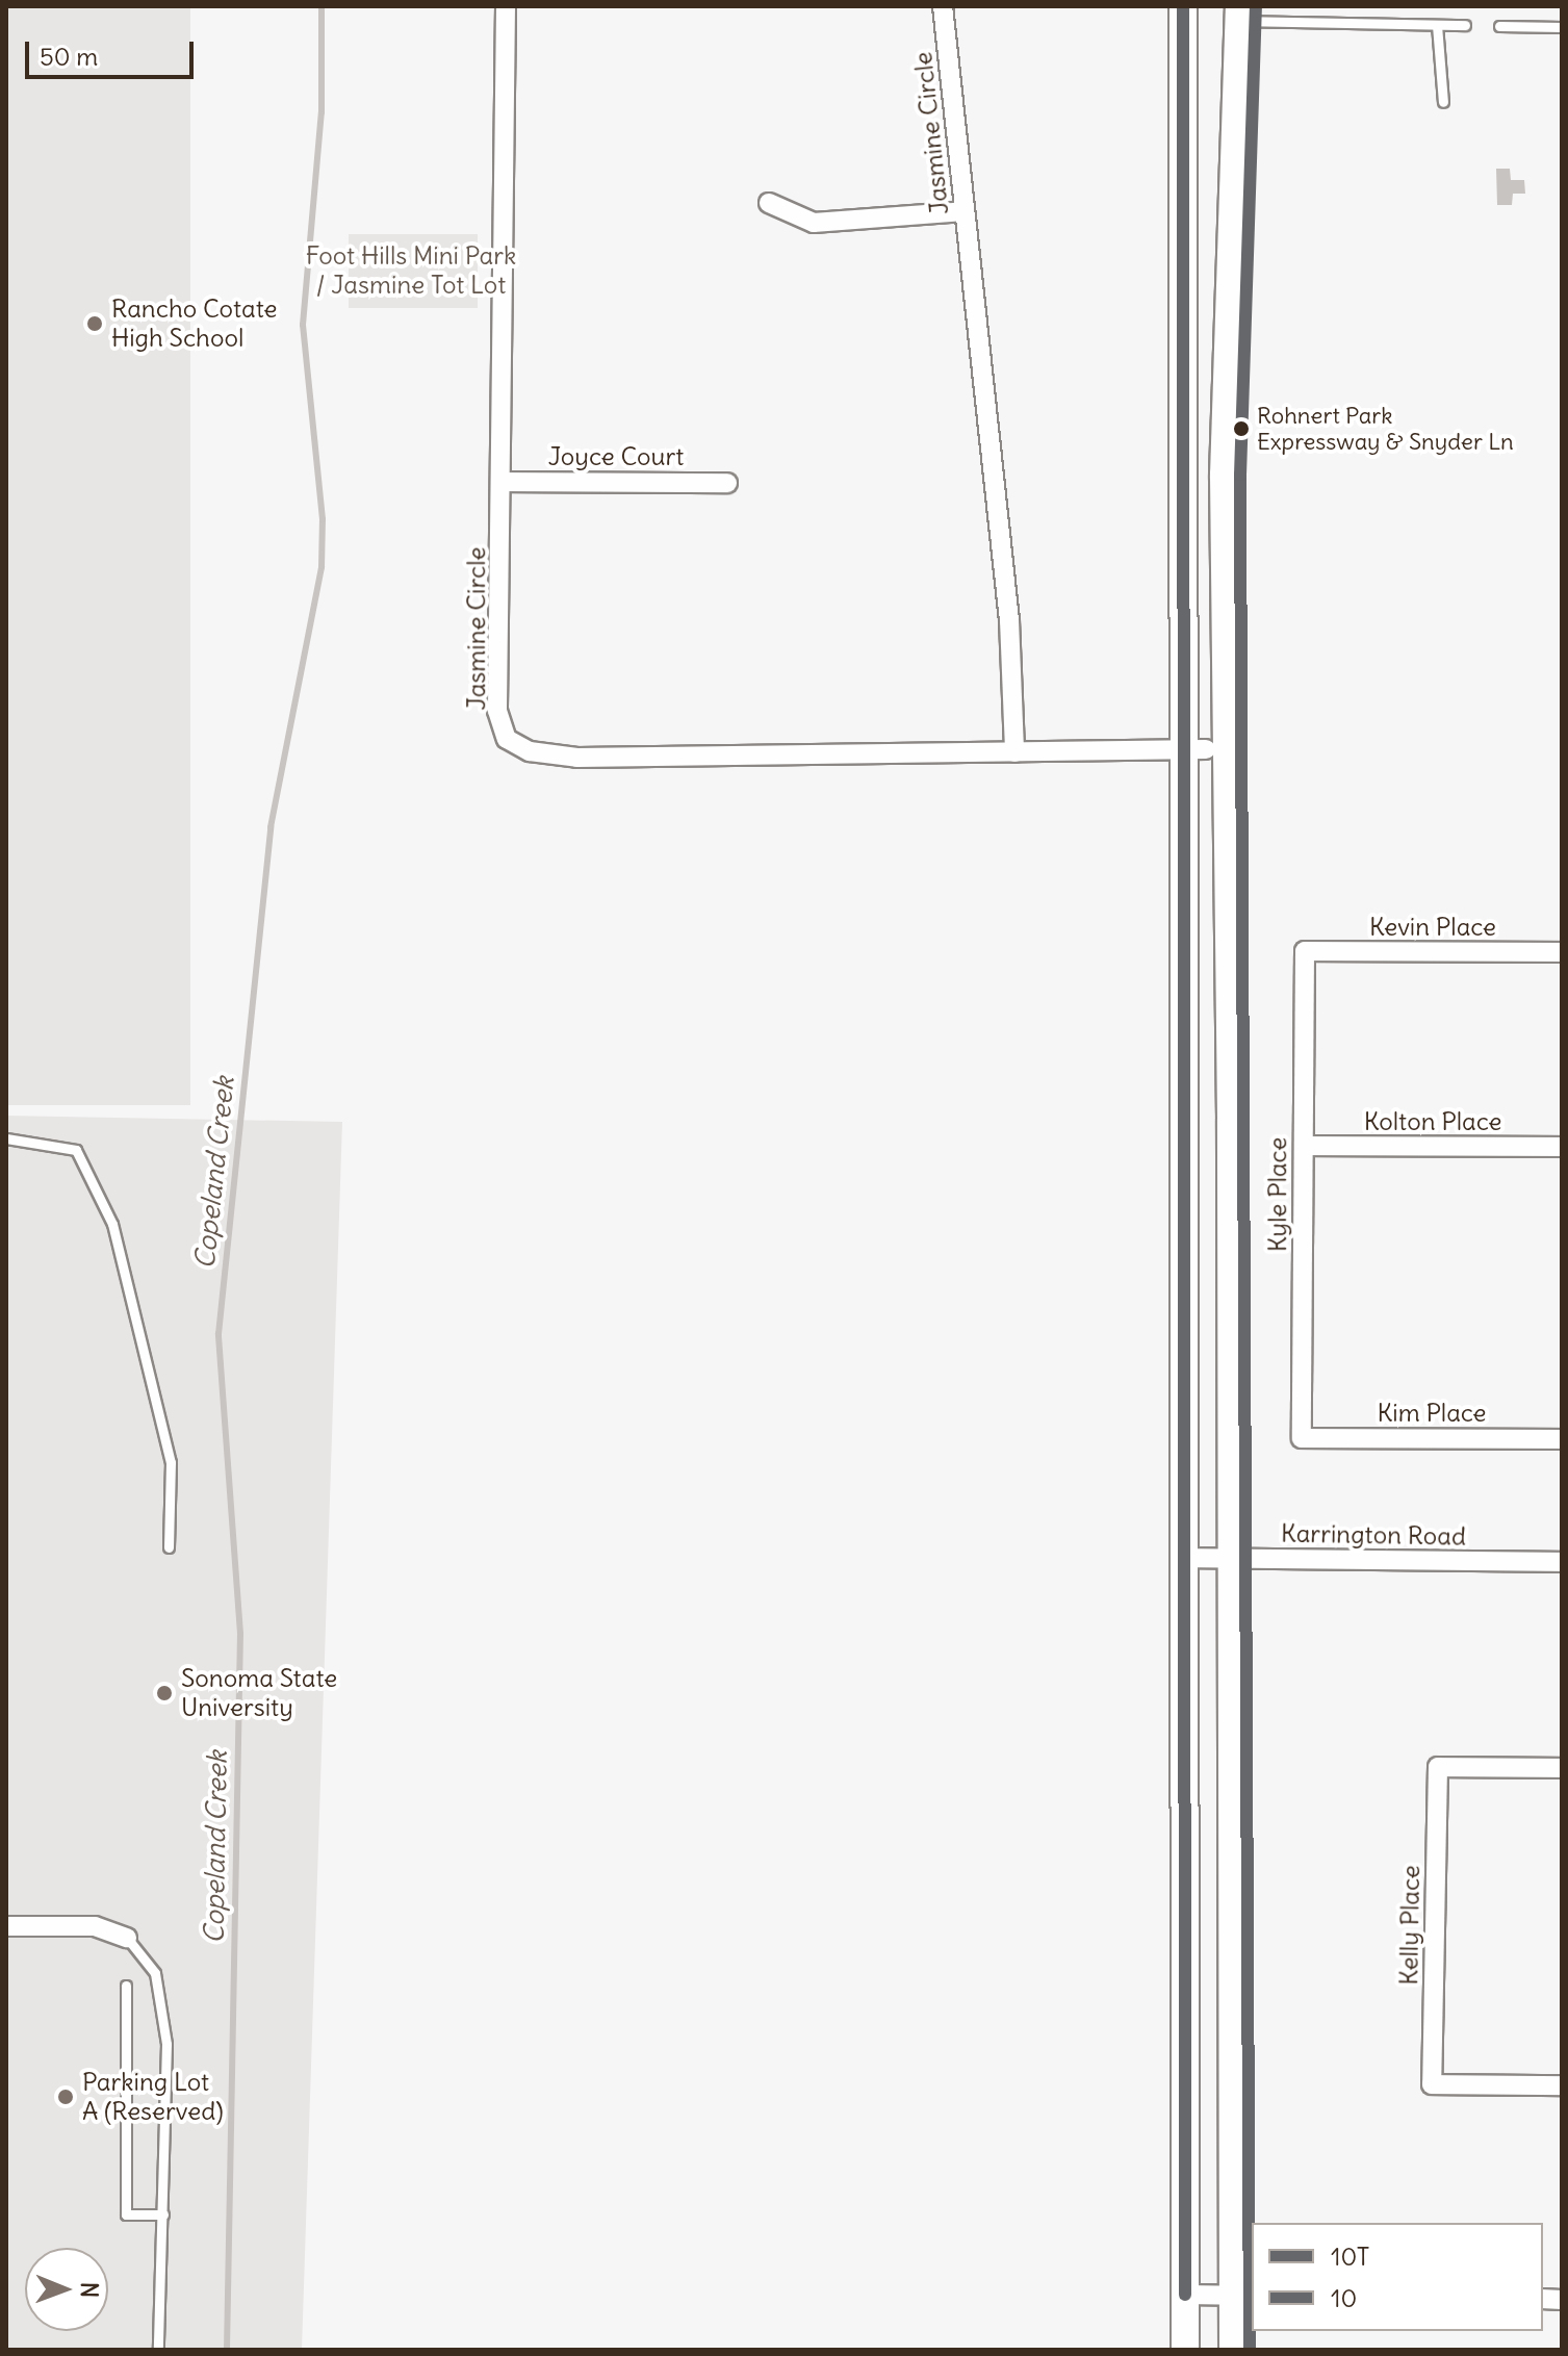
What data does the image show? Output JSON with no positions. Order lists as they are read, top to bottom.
{
  "streets": {
    "street": [
      "Jasmine Circle",
      "Joyce Court",
      "Kevin Place",
      "Kolton Place",
      "Kyle Place",
      "Kim Place",
      "Karrington Road",
      "Kelly Place"
    ]
  },
  "crossings": [
    ["Jasmine Circle", "Joyce Court"],
    ["Kevin Place", "Kyle Place"],
    ["Kolton Place", "Kyle Place"],
    ["Kyle Place", "Kim Place"]
  ],
  "water": ["Copeland Creek"],
  "parks": ["Foot Hills Mini Park / Jasmine Tot Lot"],
  "places": [
    "Rancho Cotate High School",
    "Rohnert Park Expressway & Snyder Ln",
    "Sonoma State University",
    "Parking Lot A (Reserved)"
  ],
  "lines": ["transit line 10T", "transit line 10"],
  "legend": ["10T", "10"],
  "scale_bar": "50 m",
  "north": "right"
}
